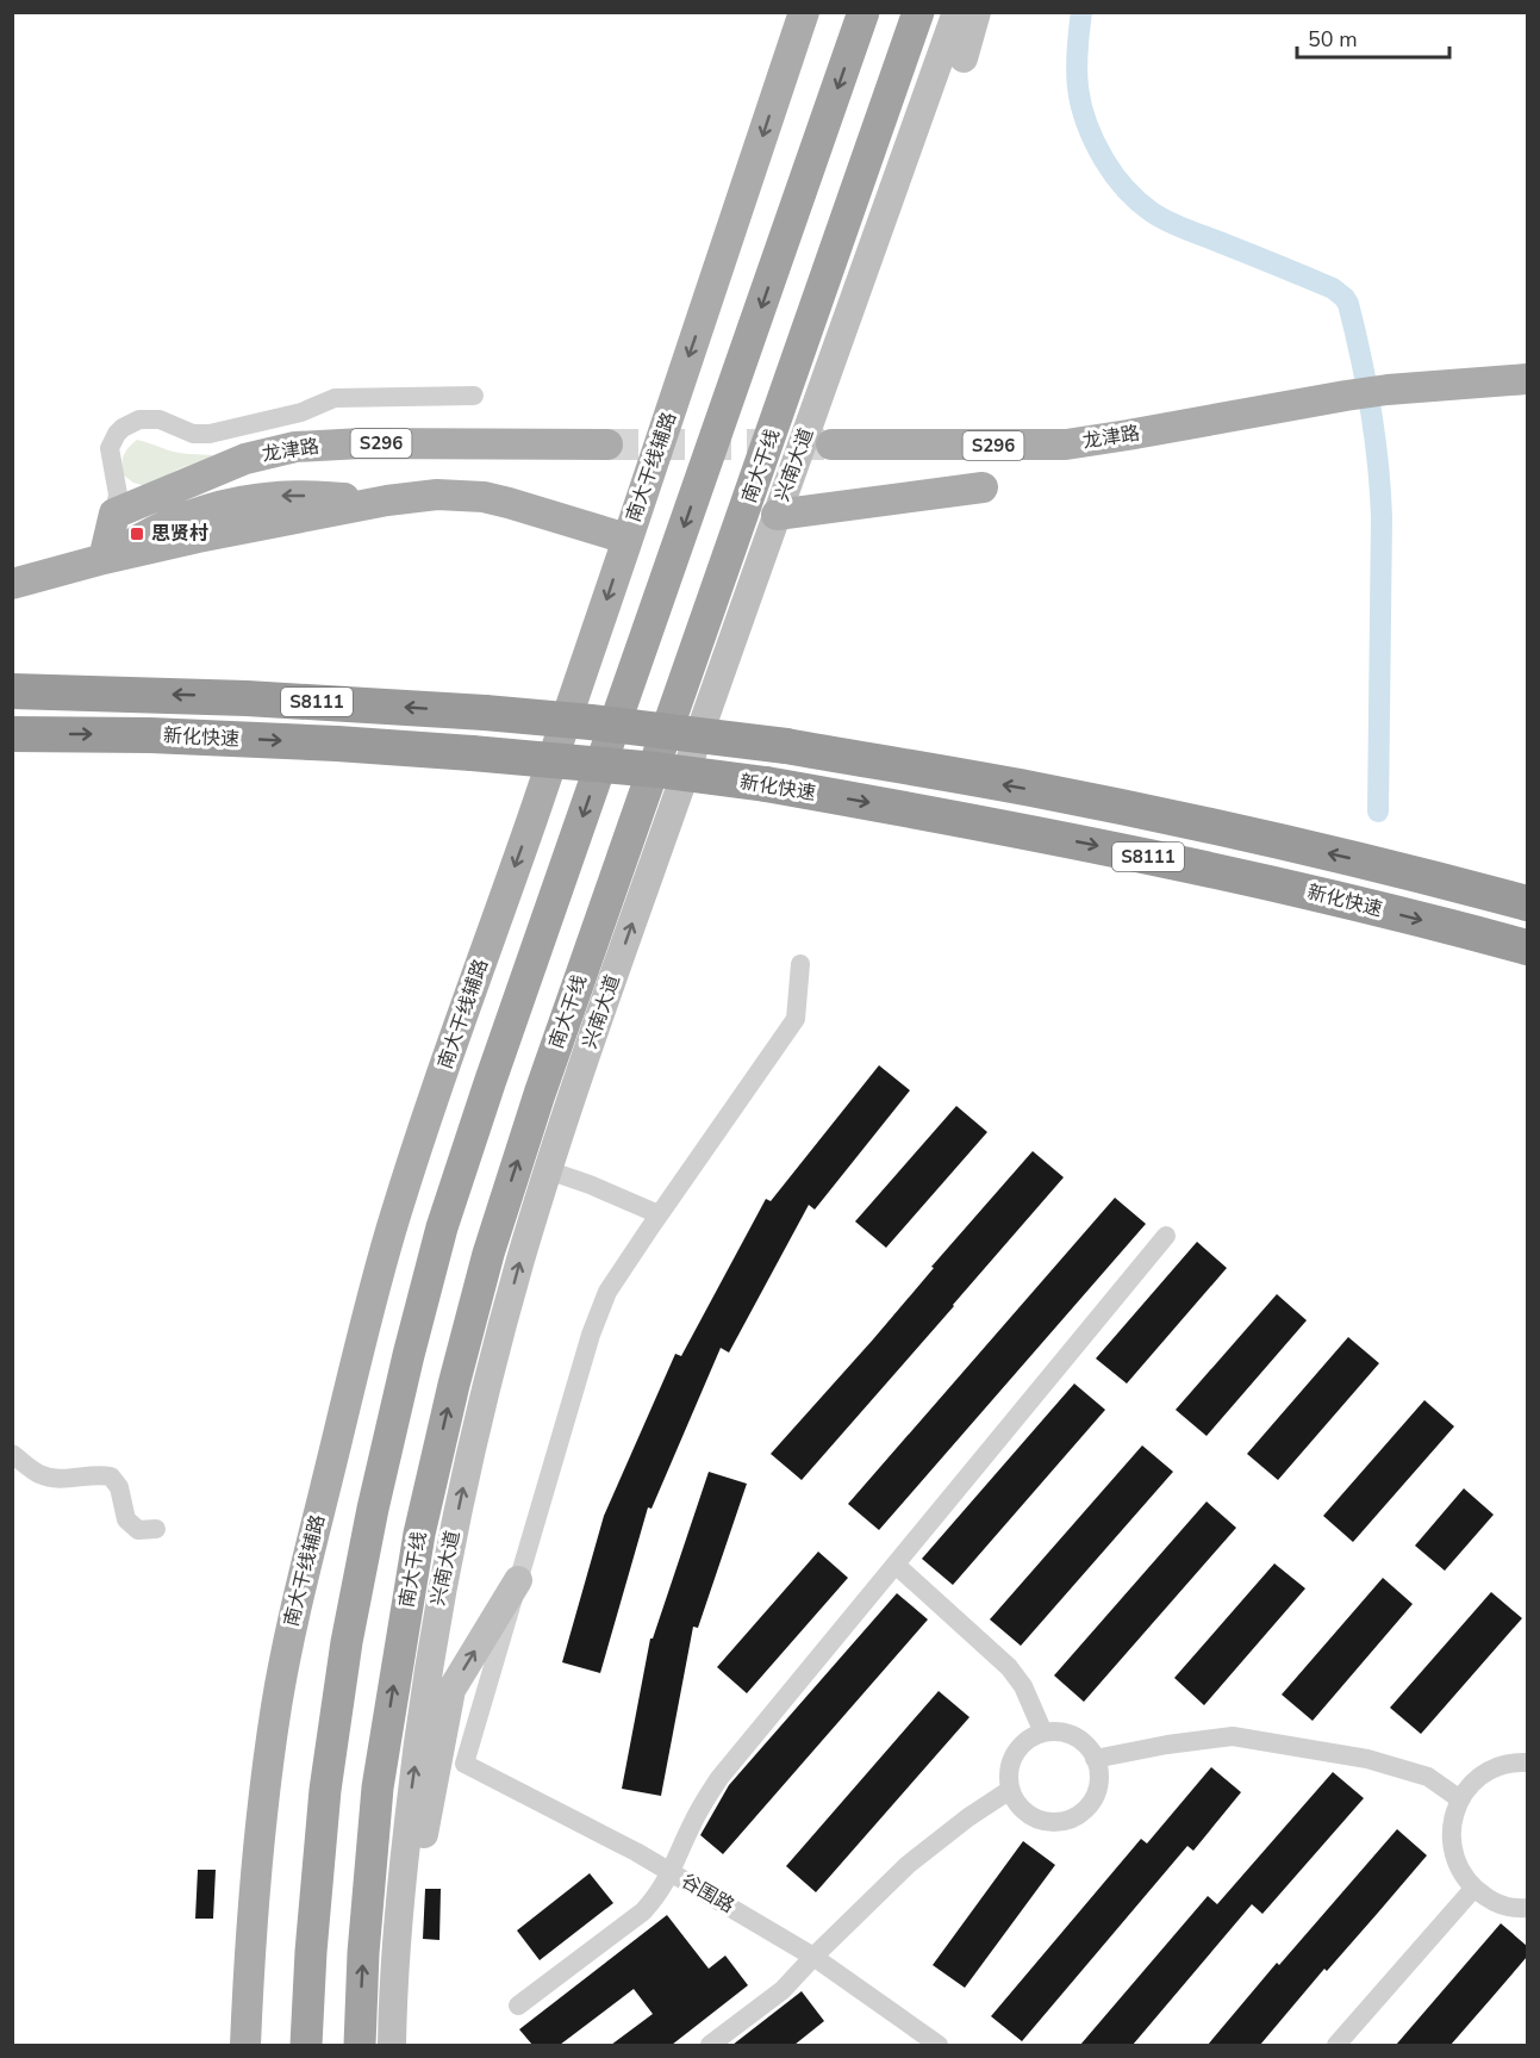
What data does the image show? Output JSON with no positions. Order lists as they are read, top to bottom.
{
  "streets": {
    "highway": ["南大干线", "S8111", "新化快速"],
    "main road": [
      "龙津路",
      "S296",
      "兴南大道",
      "南大干线辅路"
    ],
    "street": ["谷围路"]
  },
  "one_way": ["南大干线辅路"],
  "places": {
    "transit": ["思贤村"]
  },
  "scale_bar": "50 m"
}
